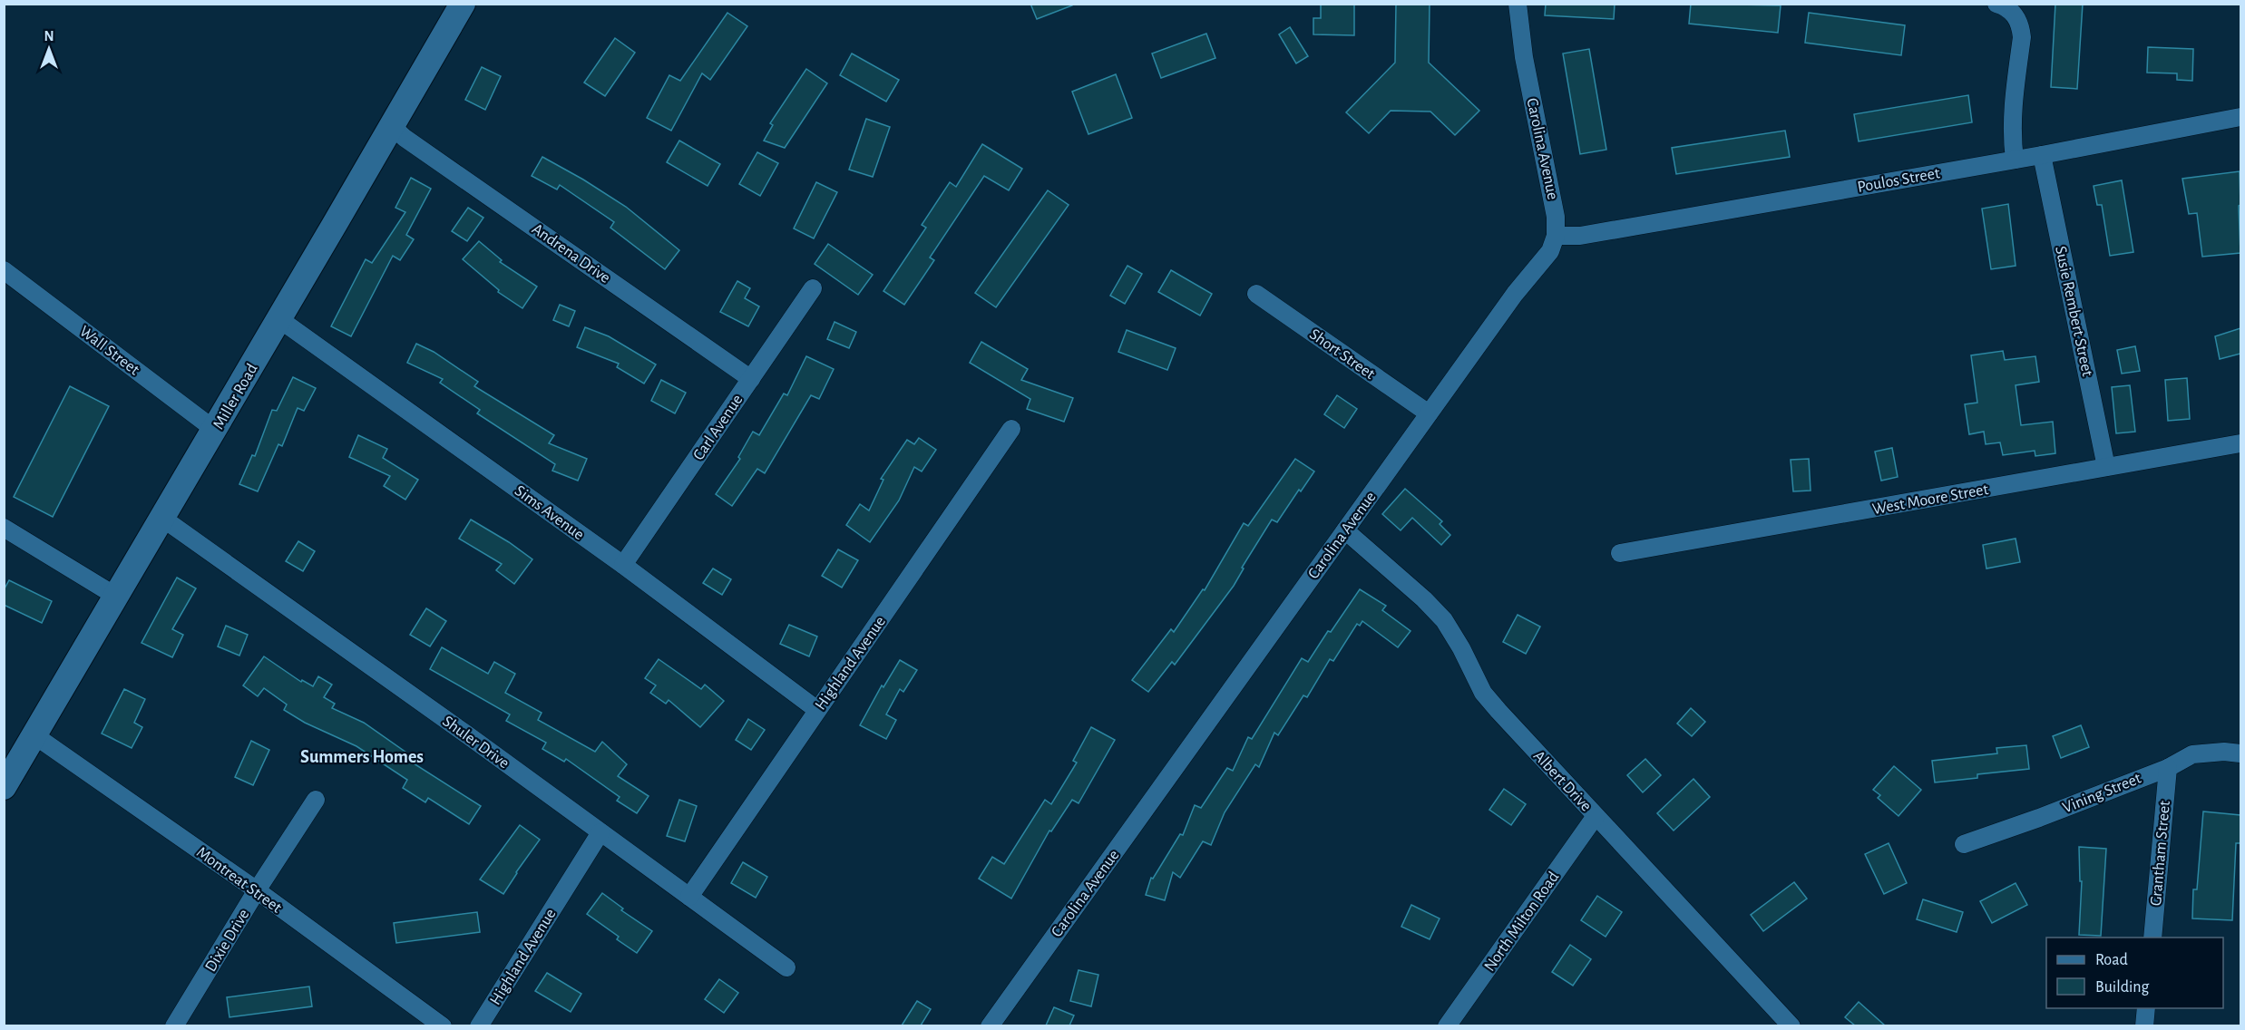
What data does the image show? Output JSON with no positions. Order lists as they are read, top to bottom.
{
  "streets": {
    "main road": ["Miller Road"],
    "street": [
      "Carolina Avenue",
      "Poulos Street",
      "Andrena Drive",
      "Susie Rembert Street",
      "Wall Street",
      "Short Street",
      "Carl Avenue",
      "West Moore Street",
      "Sims Avenue",
      "Highland Avenue",
      "Shuler Drive",
      "Albert Drive",
      "Vining Street",
      "Grantham Street",
      "Montreat Street",
      "North Milton Road",
      "Dixie Drive"
    ]
  },
  "crossings": [
    ["Carolina Avenue", "Poulos Street"],
    ["Carolina Avenue", "Short Street"],
    ["Carolina Avenue", "Albert Drive"],
    ["Poulos Street", "Susie Rembert Street"],
    ["Andrena Drive", "Miller Road"],
    ["Andrena Drive", "Carl Avenue"],
    ["Susie Rembert Street", "West Moore Street"],
    ["Wall Street", "Miller Road"],
    ["Miller Road", "Sims Avenue"],
    ["Miller Road", "Shuler Drive"],
    ["Miller Road", "Montreat Street"],
    ["Carl Avenue", "Sims Avenue"],
    ["Sims Avenue", "Highland Avenue"],
    ["Highland Avenue", "Shuler Drive"],
    ["Albert Drive", "North Milton Road"],
    ["Vining Street", "Grantham Street"],
    ["Montreat Street", "Dixie Drive"]
  ],
  "districts": ["Summers Homes"],
  "legend": ["Road", "Building"],
  "north": "top"
}
